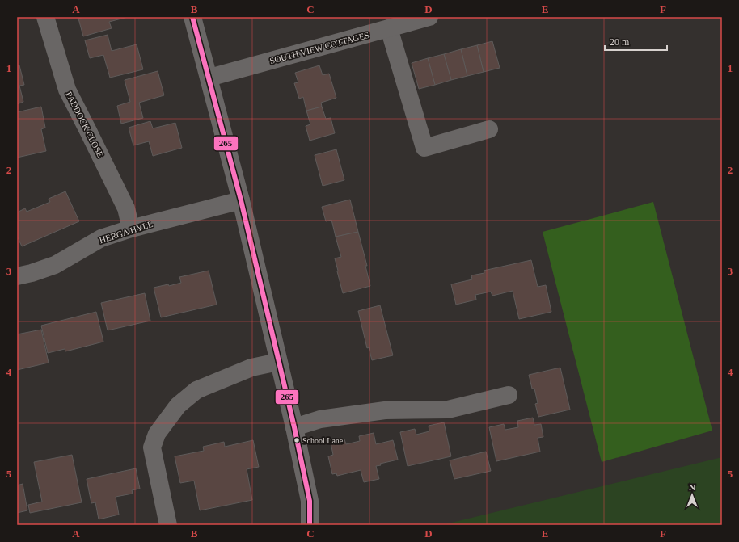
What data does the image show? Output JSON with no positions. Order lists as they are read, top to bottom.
{
  "streets": {
    "street": ["SOUTH VIEW COTTAGES", "PADDOCK CLOSE", "HERGA HYLL"]
  },
  "crossings": [
    ["PADDOCK CLOSE", "HERGA HYLL"]
  ],
  "places": ["School Lane"],
  "lines": ["transit line 265"],
  "scale_bar": "20 m",
  "north": "top",
  "grid": {
    "columns": [
      "A",
      "B",
      "C",
      "D",
      "E",
      "F"
    ],
    "rows": [
      "1",
      "2",
      "3",
      "4",
      "5"
    ]
  }
}
